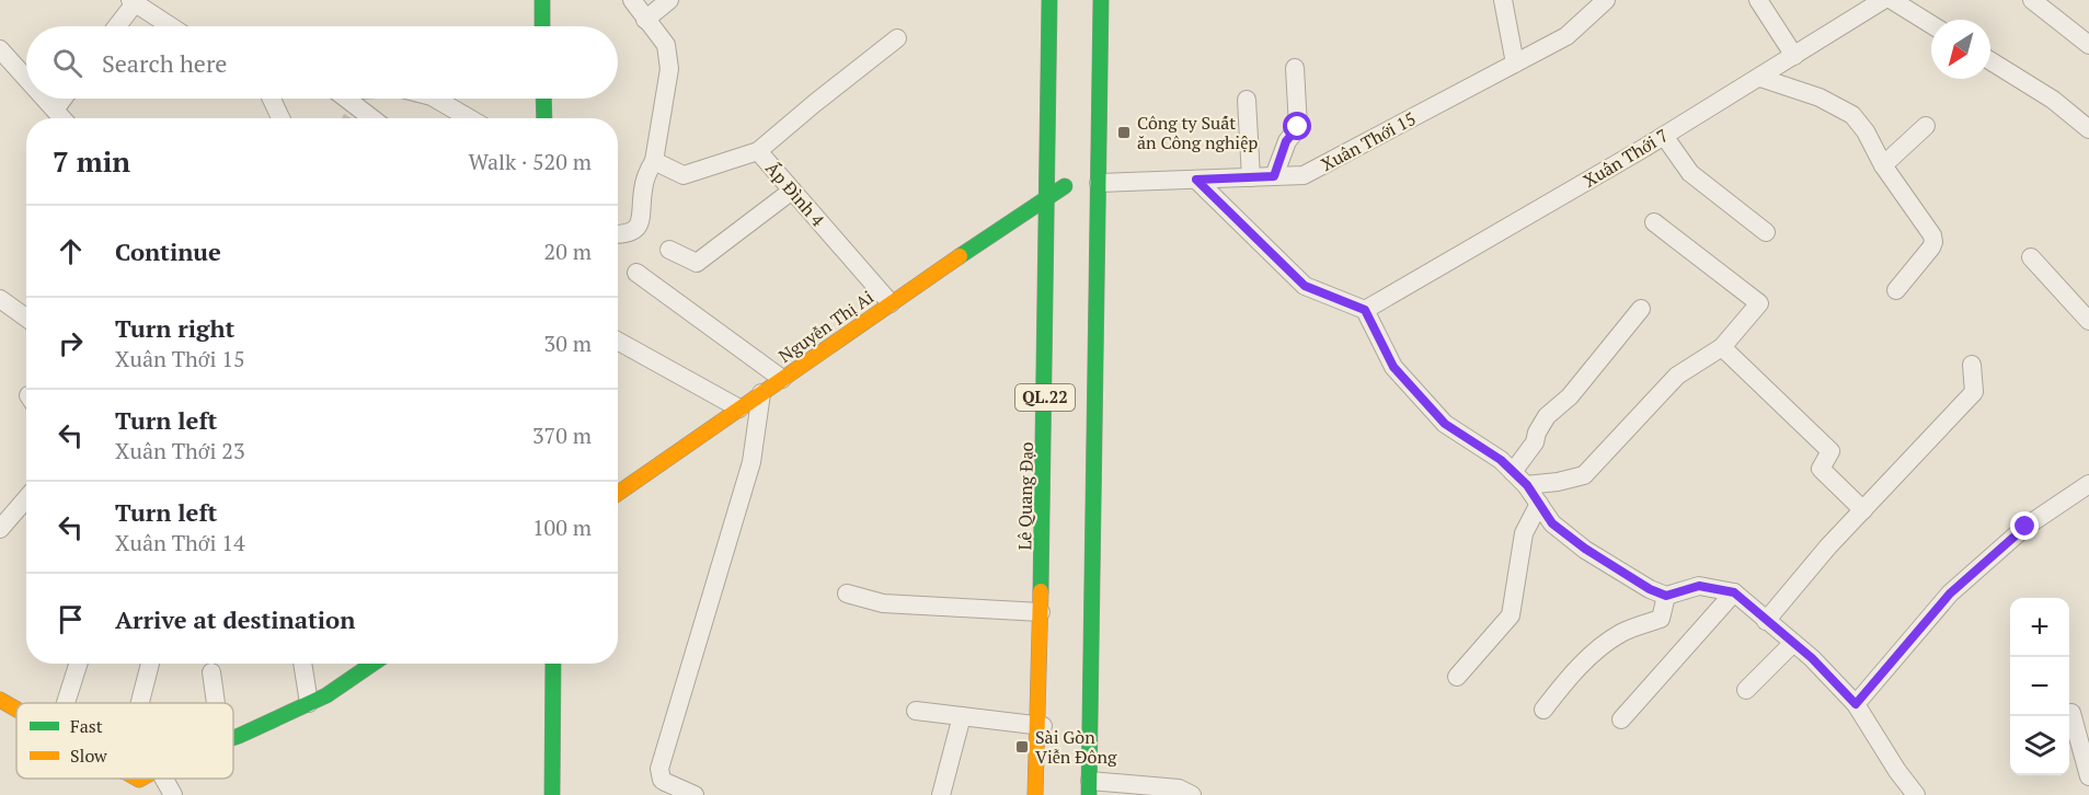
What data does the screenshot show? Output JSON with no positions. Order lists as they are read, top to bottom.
{
  "streets": {
    "main road": ["Nguyễn Thị Ai", "QL.22", "Lê Quang Đạo"],
    "street": ["Xuân Thới 15", "Xuân Thới 7", "Ấp Đình 4"]
  },
  "crossings": [
    ["Xuân Thới 15", "QL.22"],
    ["Ấp Đình 4", "Nguyễn Thị Ai"],
    ["Nguyễn Thị Ai", "Lê Quang Đạo"]
  ],
  "places": {
    "transit": ["Công ty Suất ăn Công nghiệp", "Sài Gòn Viễn Đông"]
  },
  "legend": ["Fast", "Slow"],
  "north": "bottom left",
  "page": {
    "search": "Search here",
    "heading": ["7 min", "Walk · 520 m"],
    "list": [
      ["Continue", "20 m"],
      ["Turn right", "Xuân Thới 15", "30 m"],
      ["Turn left", "Xuân Thới 23", "370 m"],
      ["Turn left", "Xuân Thới 14", "100 m"],
      "Arrive at destination"
    ],
    "map_buttons": ["+", "−"]
  }
}
